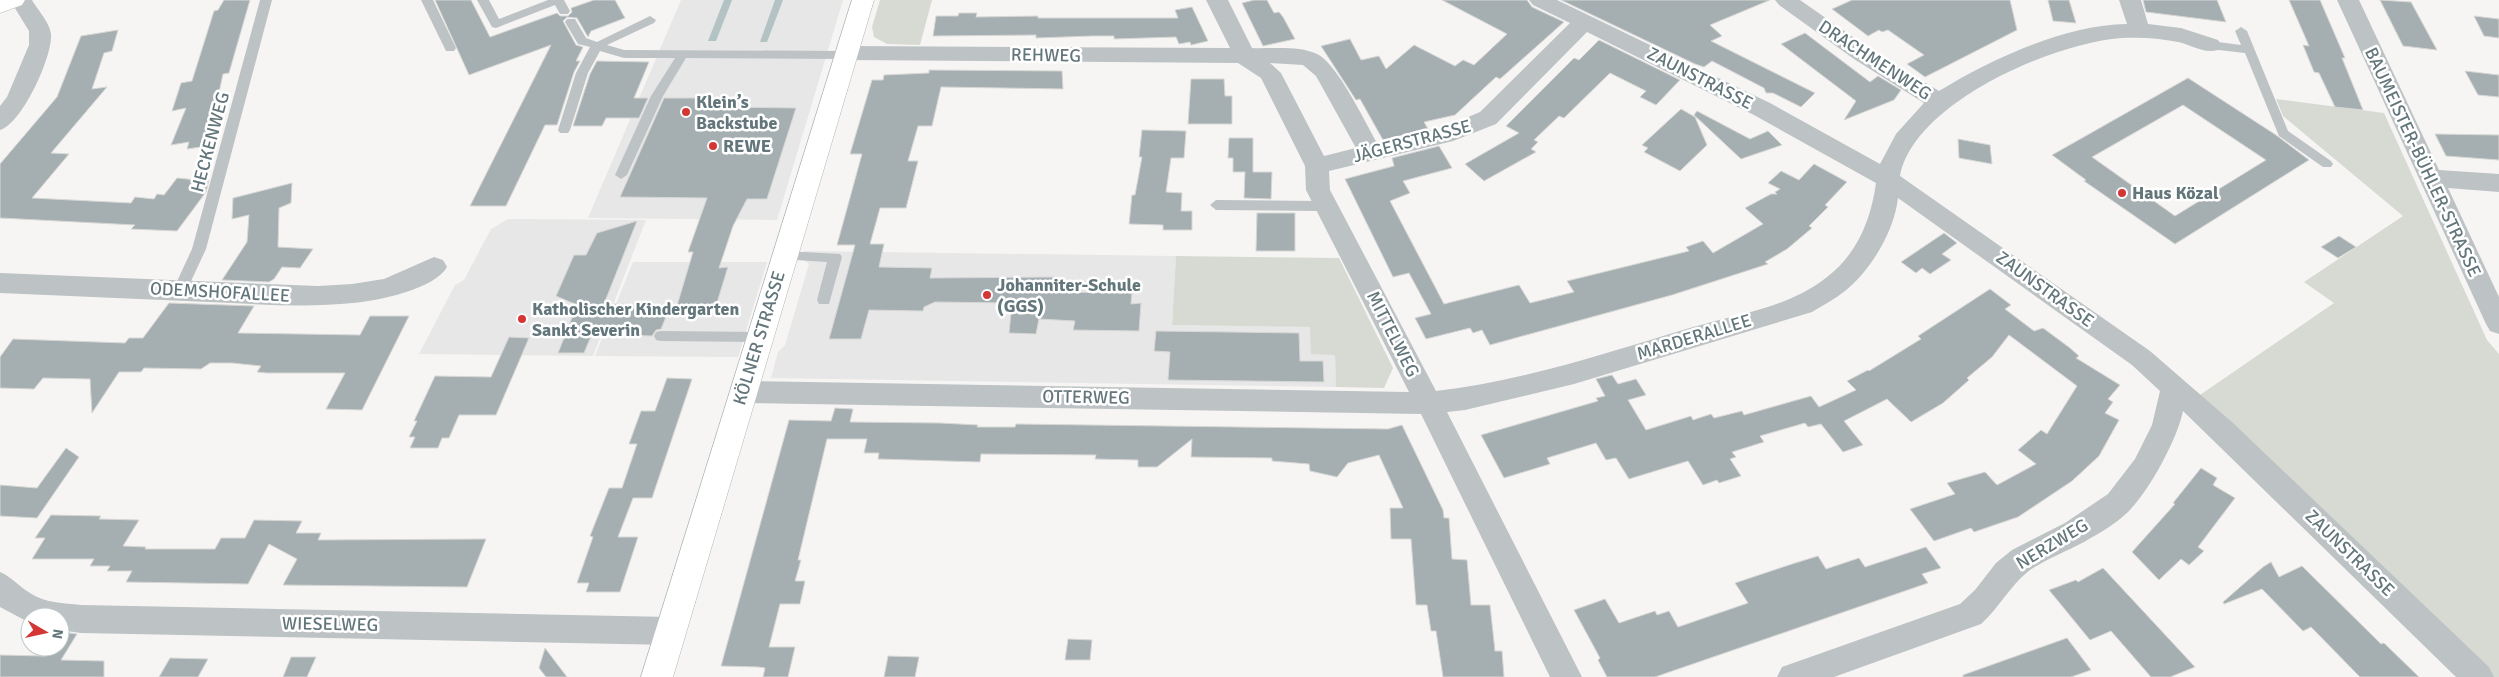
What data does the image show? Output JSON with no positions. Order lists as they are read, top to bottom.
{
  "streets": {
    "street": [
      "REHWEG",
      "DRACHMENWEG",
      "ZAUNSTRASSE",
      "JÄGERSTRASSE",
      "BAUMEISTER-BÜHLER-STRASSE",
      "ODEMSHOFALLEE",
      "MITTELWEG",
      "MARDERALLEE",
      "KÖLNER STRASSE",
      "OTTERWEG",
      "NERZWEG",
      "WIESELWEG"
    ],
    "lane": ["HECKENWEG"]
  },
  "crossings": [
    ["REHWEG", "JÄGERSTRASSE"],
    ["REHWEG", "MITTELWEG"],
    ["REHWEG", "KÖLNER STRASSE"],
    ["DRACHMENWEG", "MARDERALLEE"],
    ["ZAUNSTRASSE", "JÄGERSTRASSE"],
    ["ZAUNSTRASSE", "MARDERALLEE"],
    ["ZAUNSTRASSE", "NERZWEG"],
    ["JÄGERSTRASSE", "MITTELWEG"],
    ["HECKENWEG", "ODEMSHOFALLEE"],
    ["MITTELWEG", "MARDERALLEE"],
    ["MITTELWEG", "OTTERWEG"],
    ["MARDERALLEE", "OTTERWEG"],
    ["KÖLNER STRASSE", "OTTERWEG"],
    ["KÖLNER STRASSE", "WIESELWEG"]
  ],
  "places": [
    "Klein’s Backstube",
    "REWE",
    "Haus Közal",
    "Johanniter-Schule (GGS)",
    "Katholischer Kindergarten Sankt Severin"
  ],
  "north": "right"
}
